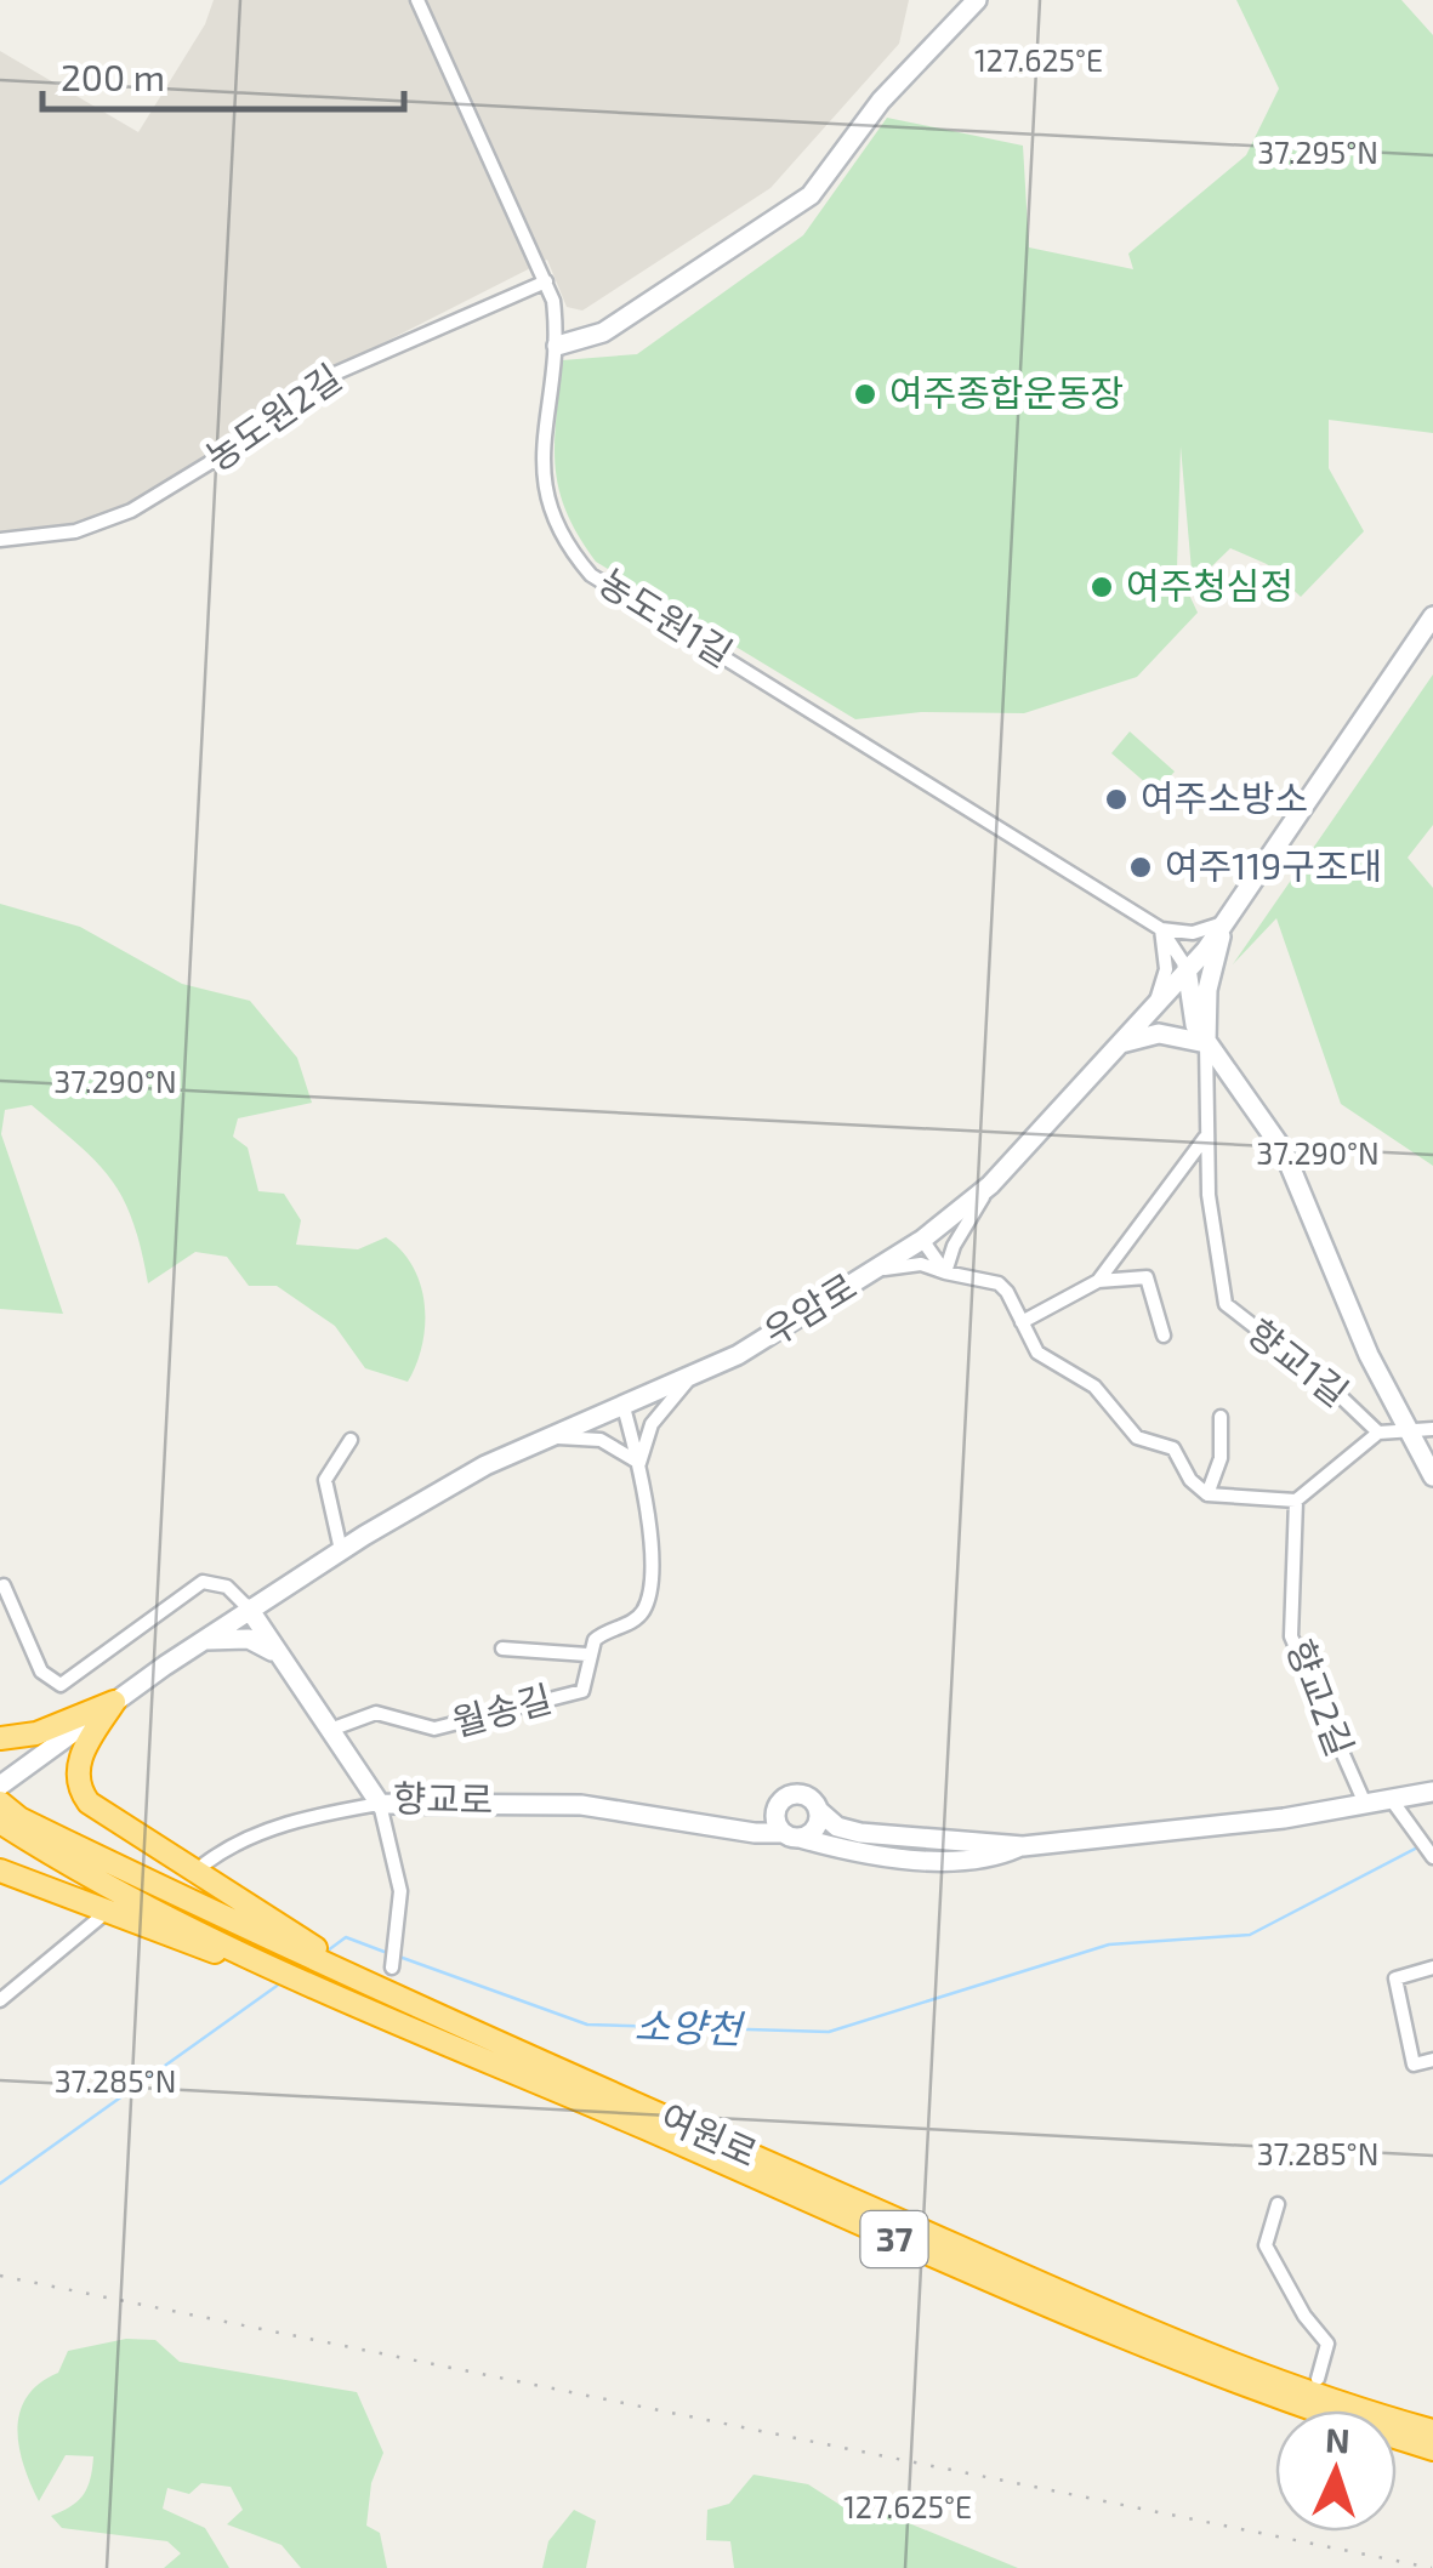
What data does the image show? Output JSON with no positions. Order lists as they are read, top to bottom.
{
  "streets": {
    "highway": ["여원로", "37"],
    "street": [
      "농도원2길",
      "농도원1길",
      "우암로",
      "향교1길",
      "향교2길",
      "월송길",
      "향교로"
    ]
  },
  "crossings": [
    ["농도원2길", "농도원1길"],
    ["농도원1길", "우암로"],
    ["농도원1길", "향교1길"],
    ["우암로", "향교1길"],
    ["우암로", "월송길"],
    ["우암로", "향교로"],
    ["향교2길", "향교로"],
    ["월송길", "향교로"]
  ],
  "water": ["소양천"],
  "places": [
    "여주종합운동장",
    "여주청심정",
    "여주소방소",
    "여주119구조대"
  ],
  "scale_bar": "200 m",
  "north": "top",
  "coordinates": [
    "127.625°E",
    "37.295°N",
    "37.290°N",
    "37.285°N"
  ]
}
